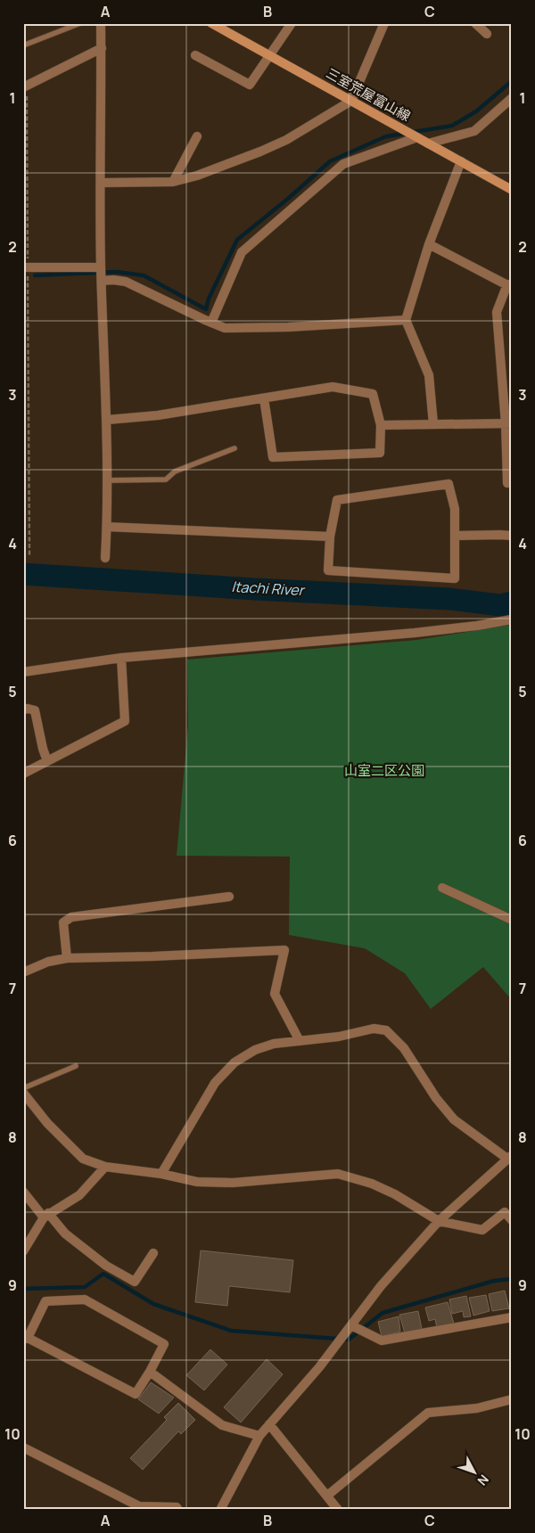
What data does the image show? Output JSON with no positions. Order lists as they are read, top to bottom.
{
  "streets": {
    "main road": ["三室荒屋富山線"]
  },
  "water": ["Itachi River"],
  "parks": ["山室二区公園"],
  "north": "bottom right",
  "grid": {
    "columns": ["A", "B", "C"],
    "rows": [
      "1",
      "2",
      "3",
      "4",
      "5",
      "6",
      "7",
      "8",
      "9",
      "10"
    ]
  }
}
